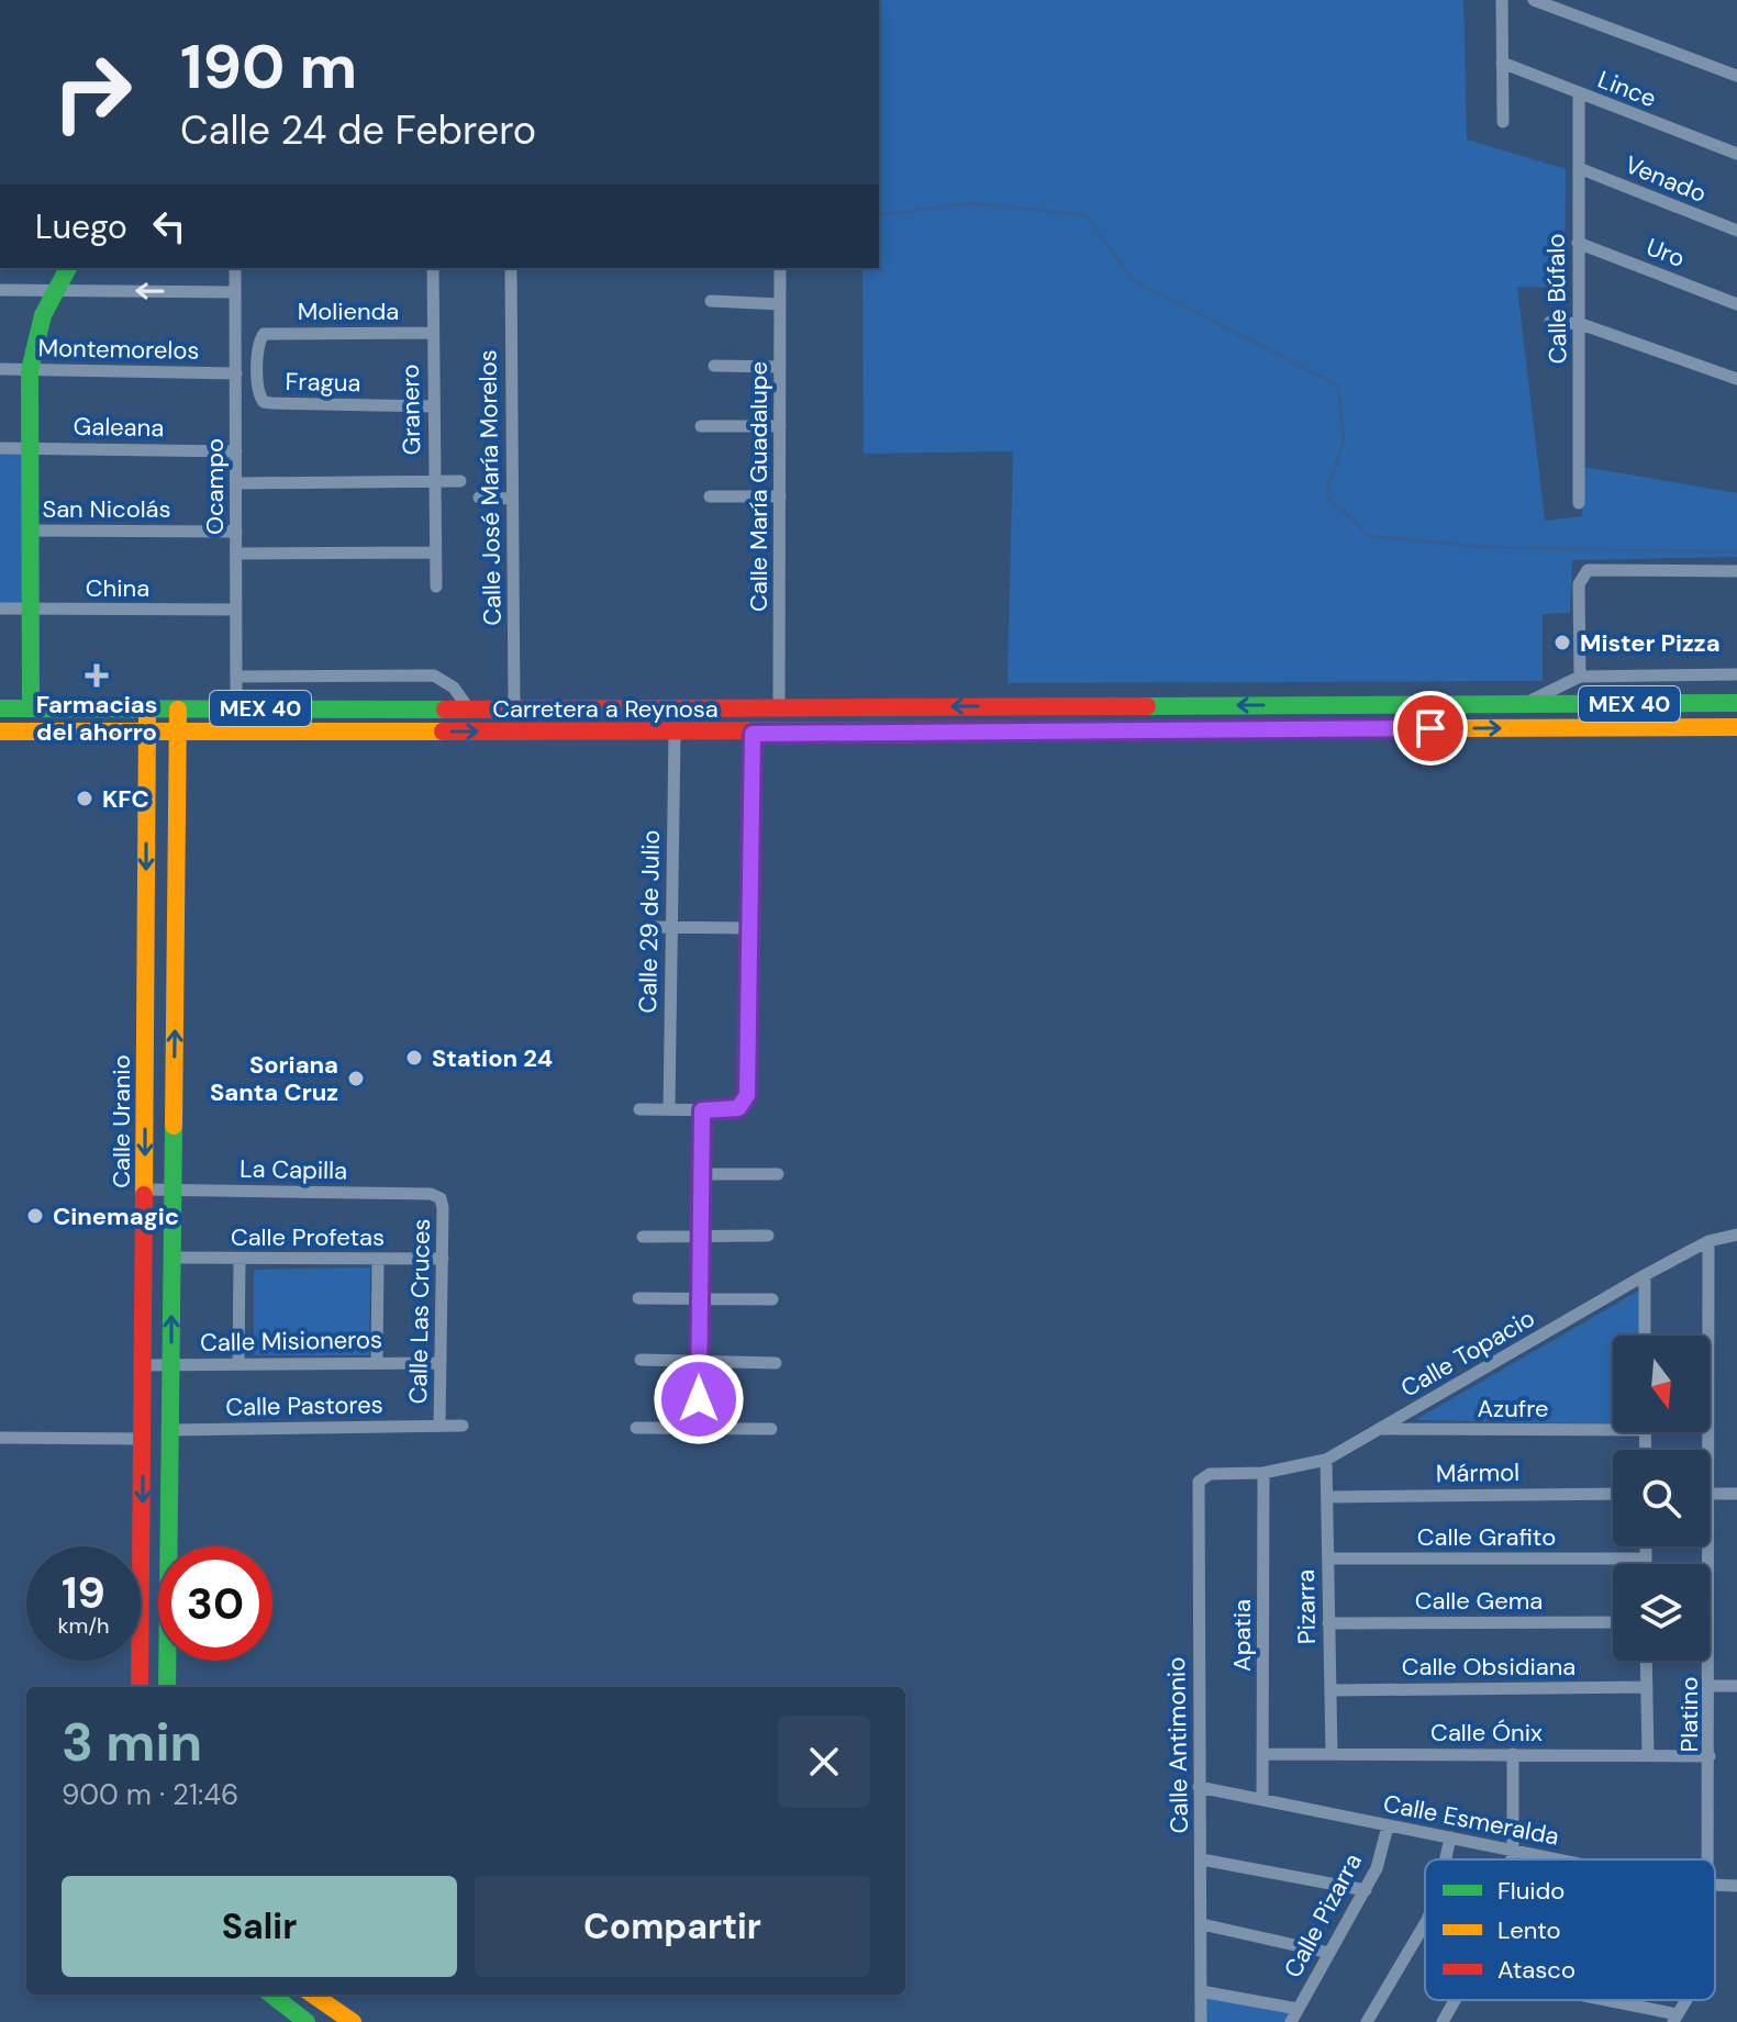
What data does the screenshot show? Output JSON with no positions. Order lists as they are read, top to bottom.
{
  "streets": {
    "main road": ["MEX 40", "Carretera a Reynosa", "Calle Uranio"],
    "street": [
      "Lince",
      "Venado",
      "Uro",
      "Calle Búfalo",
      "Molienda",
      "Montemorelos",
      "Fragua",
      "Granero",
      "Galeana",
      "Ocampo",
      "Calle María Guadalupe",
      "Calle José María Morelos",
      "San Nicolás",
      "China",
      "Calle 29 de Julio",
      "La Capilla",
      "Calle Profetas",
      "Calle Las Cruces",
      "Calle Misioneros",
      "Calle Topacio",
      "Calle Pastores",
      "Azufre",
      "Mármol",
      "Calle Grafito",
      "Calle Gema",
      "Pizarra",
      "Apatia",
      "Calle Obsidiana",
      "Platino",
      "Calle Ónix",
      "Calle Antimonio",
      "Calle Esmeralda",
      "Calle Pizarra"
    ]
  },
  "crossings": [
    ["Lince", "Calle Búfalo"],
    ["Venado", "Calle Búfalo"],
    ["Uro", "Calle Búfalo"],
    ["Molienda", "Fragua"],
    ["Molienda", "Granero"],
    ["Montemorelos", "Ocampo"],
    ["Fragua", "Granero"],
    ["Galeana", "Ocampo"],
    ["Ocampo", "San Nicolás"],
    ["Ocampo", "China"],
    ["Ocampo", "Carretera a Reynosa"],
    ["Calle María Guadalupe", "Carretera a Reynosa"],
    ["Calle José María Morelos", "Carretera a Reynosa"],
    ["Carretera a Reynosa", "Calle 29 de Julio"],
    ["Carretera a Reynosa", "Calle Uranio"],
    ["Calle Uranio", "La Capilla"],
    ["Calle Uranio", "Calle Misioneros"],
    ["La Capilla", "Calle Las Cruces"],
    ["Calle Profetas", "Calle Las Cruces"],
    ["Calle Las Cruces", "Calle Misioneros"],
    ["Calle Las Cruces", "Calle Pastores"],
    ["Calle Topacio", "Azufre"],
    ["Calle Topacio", "Pizarra"],
    ["Calle Topacio", "Apatia"],
    ["Calle Topacio", "Platino"],
    ["Calle Topacio", "Calle Antimonio"],
    ["Mármol", "Pizarra"],
    ["Calle Grafito", "Pizarra"],
    ["Calle Gema", "Pizarra"],
    ["Pizarra", "Calle Obsidiana"],
    ["Pizarra", "Calle Ónix"],
    ["Apatia", "Calle Ónix"],
    ["Apatia", "Calle Esmeralda"],
    ["Platino", "Calle Ónix"],
    ["Calle Antimonio", "Calle Esmeralda"],
    ["Calle Esmeralda", "Calle Pizarra"]
  ],
  "places": {
    "other": [
      "Mister Pizza",
      "KFC",
      "Station 24",
      "Soriana Santa Cruz",
      "Cinemagic"
    ],
    "health": ["Farmacias del ahorro"]
  },
  "legend": ["Fluido", "Lento", "Atasco"],
  "north": "bottom",
  "page": {
    "turn": ["190 m", "Calle 24 de Febrero"],
    "then": "Luego",
    "speed": "19 km/h",
    "limit": "30",
    "heading": ["3 min", "900 m · 21:46"],
    "buttons": ["Salir", "Compartir"]
  }
}
